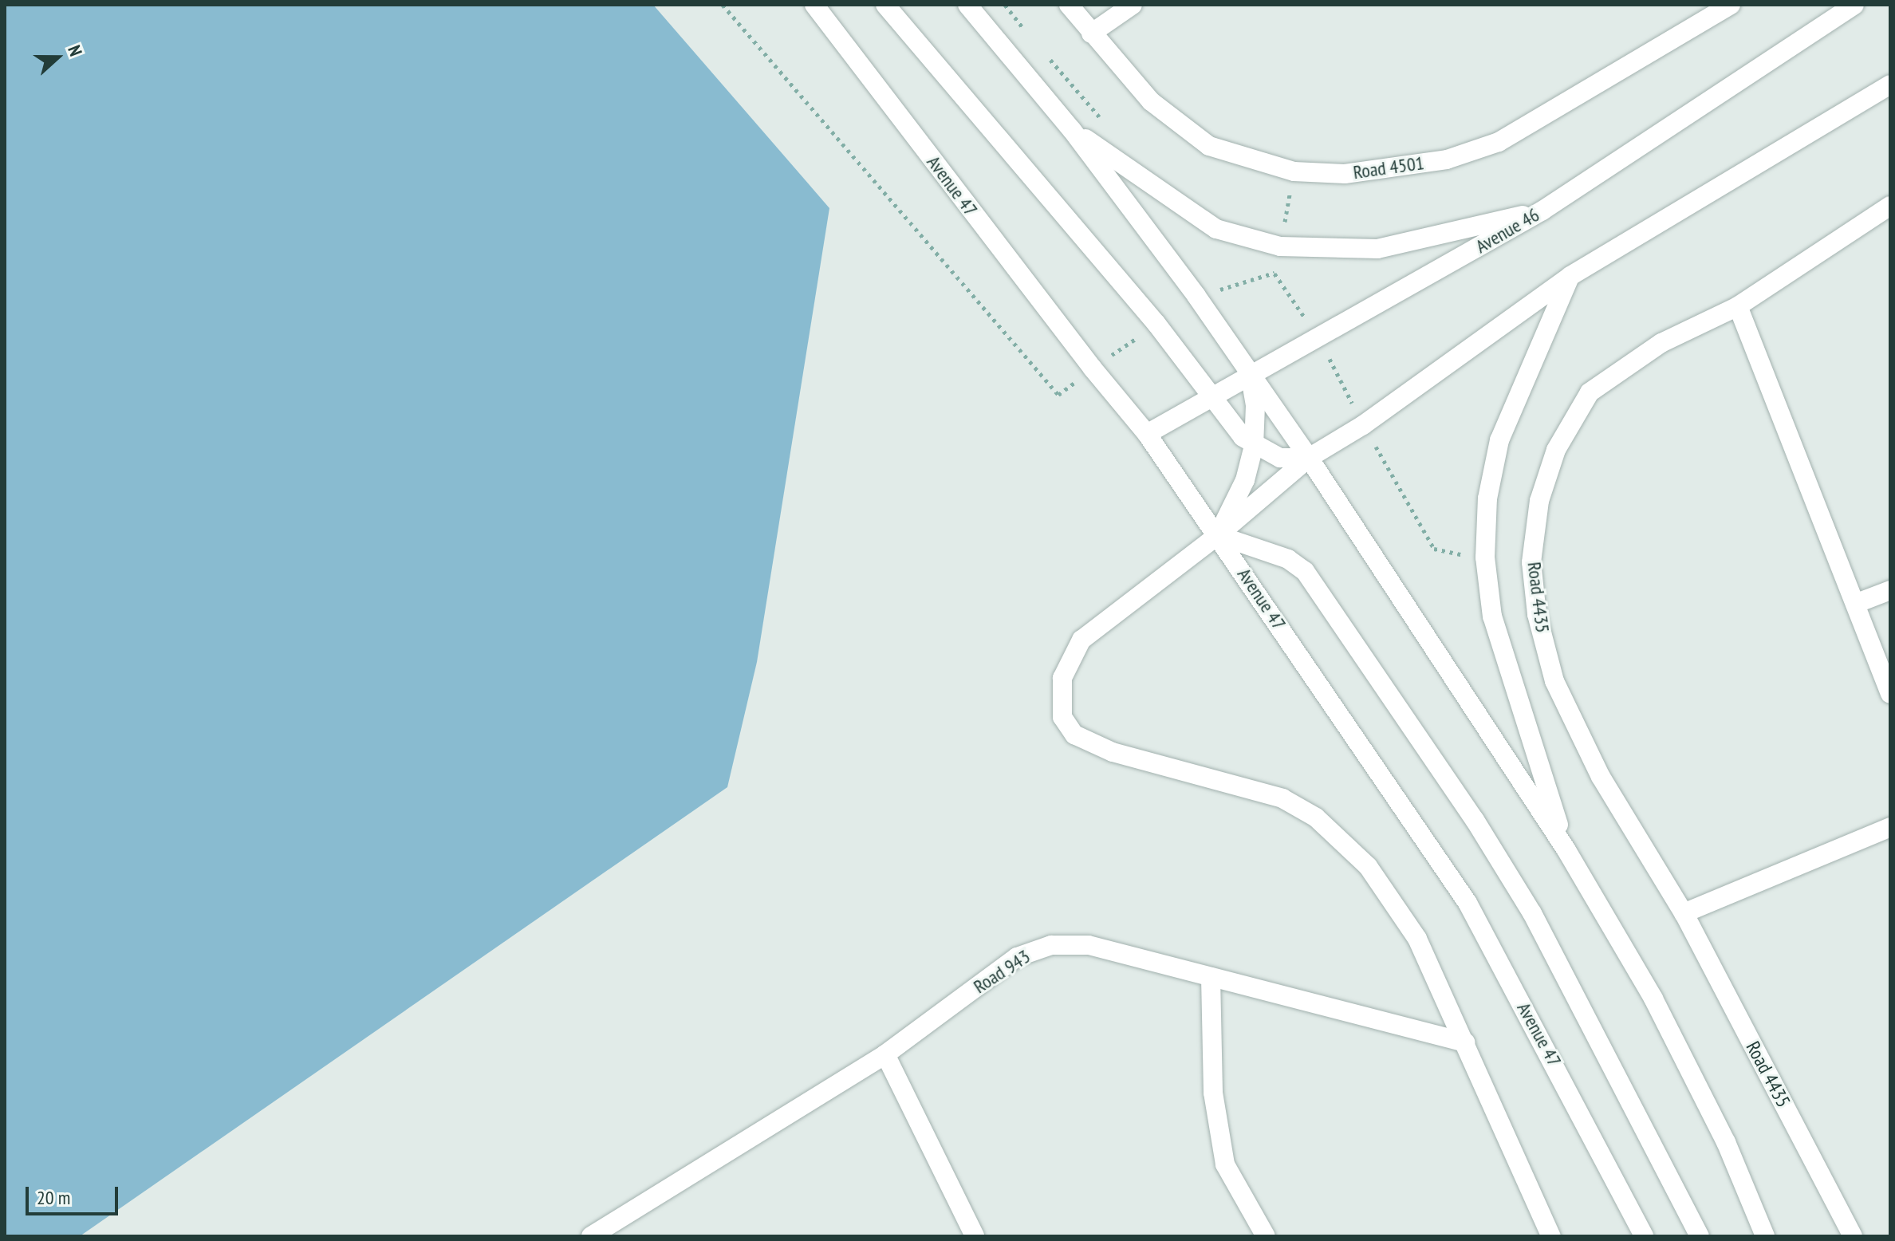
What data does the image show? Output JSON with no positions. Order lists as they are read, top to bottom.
{
  "streets": {
    "street": [
      "Road 4501",
      "Avenue 47",
      "Avenue 46",
      "Road 4435",
      "Road 943"
    ]
  },
  "crossings": [
    ["Avenue 47", "Avenue 46"]
  ],
  "scale_bar": "20 m",
  "north": "right"
}
